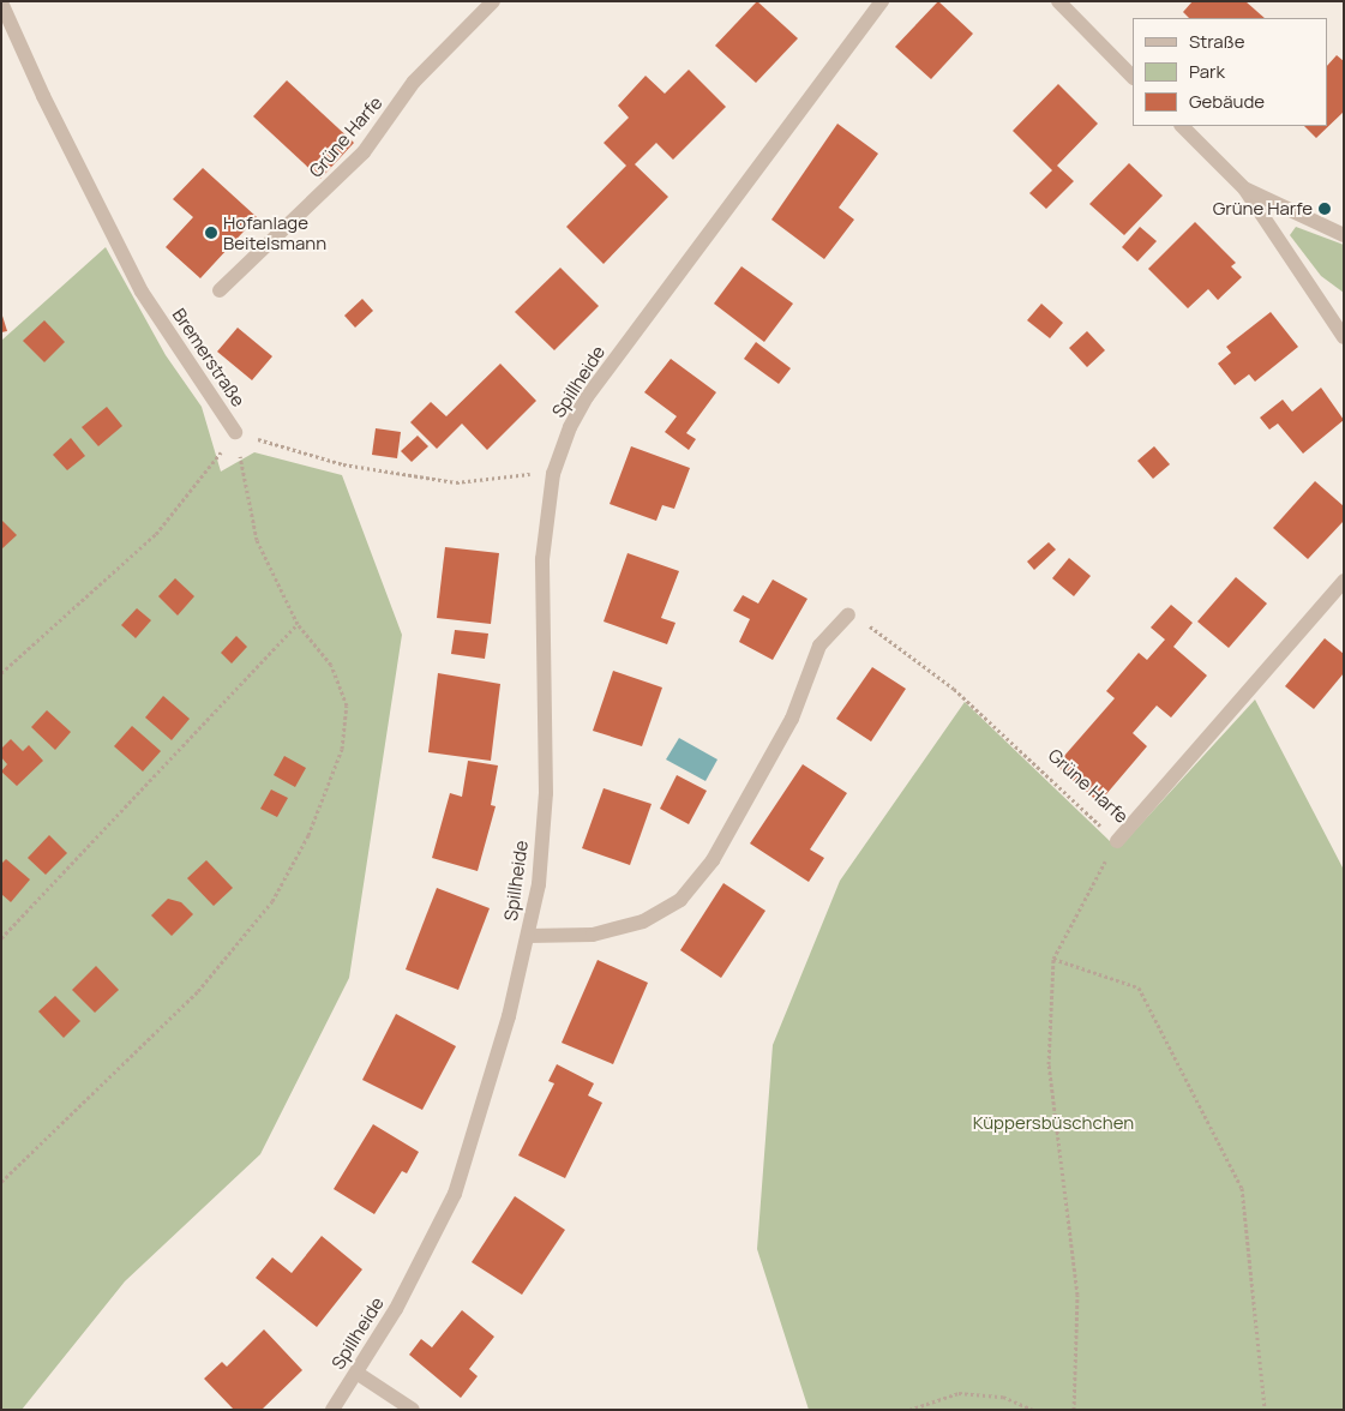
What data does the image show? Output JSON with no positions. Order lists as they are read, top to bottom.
{
  "streets": {
    "street": ["Grüne Harfe", "Bremerstraße", "Spillheide"]
  },
  "crossings": [
    ["Grüne Harfe", "Spillheide"]
  ],
  "parks": ["Küppersbüschchen"],
  "places": ["Grüne Harfe", "Hofanlage Beitelsmann"],
  "legend": ["Straße", "Park", "Gebäude"]
}
